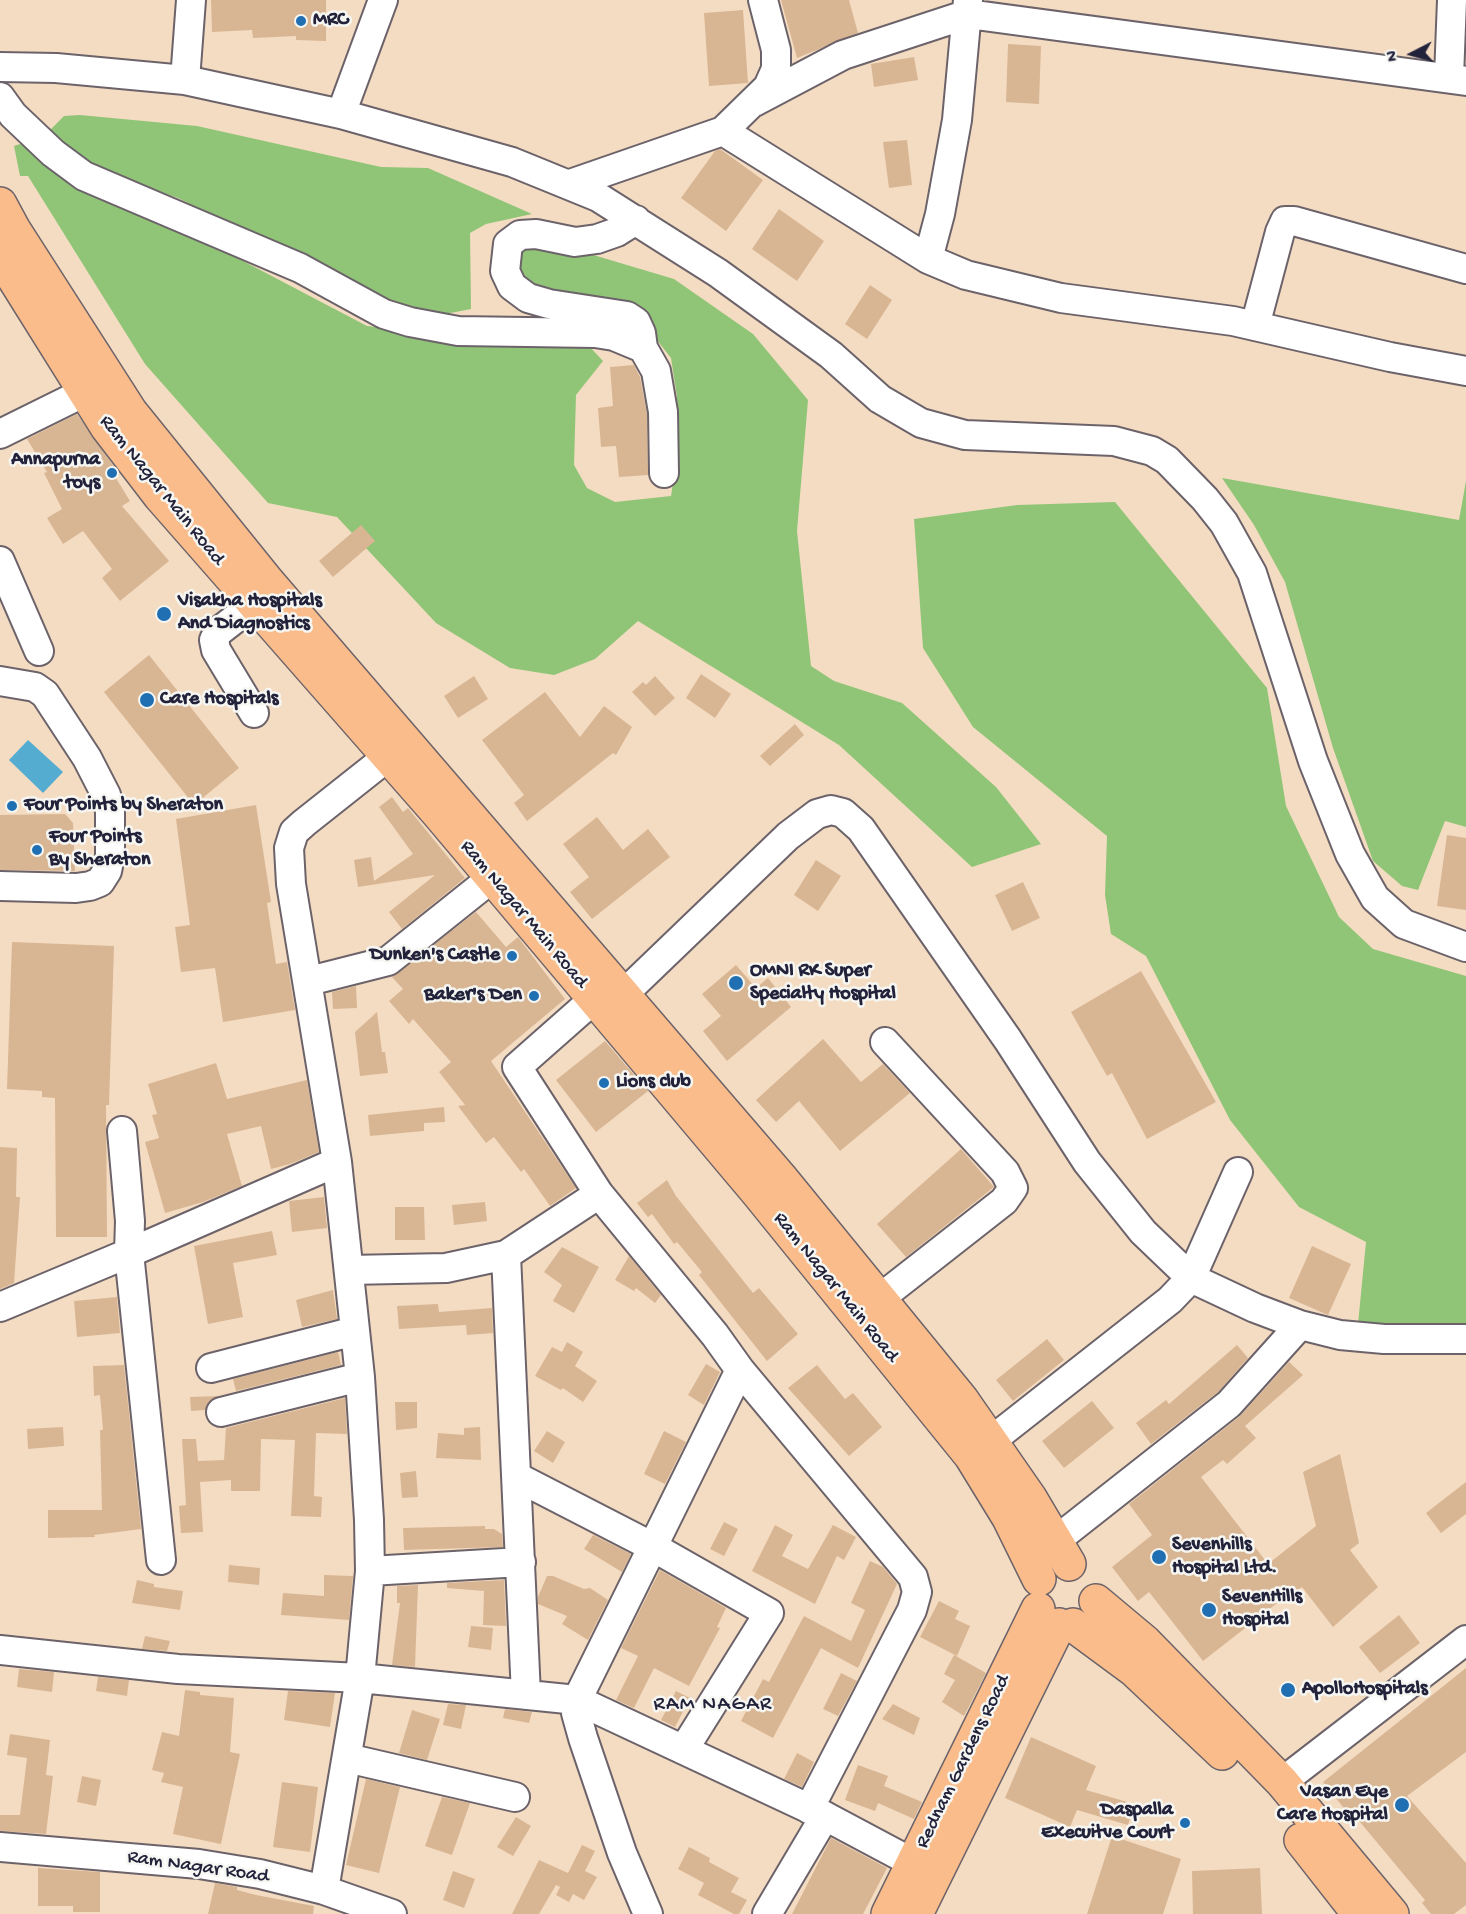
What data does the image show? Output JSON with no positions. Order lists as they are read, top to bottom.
{
  "streets": {
    "main road": ["Ram Nagar Main Road", "Rednam Gardens Road"],
    "street": ["Ram Nagar Road"]
  },
  "crossings": [
    ["Ram Nagar Main Road", "Rednam Gardens Road"]
  ],
  "districts": ["RAM NAGAR"],
  "places": [
    "MRC",
    "Annapurna toys",
    "Visakha Hospitals And Diagnostics",
    "Care Hospitals",
    "Four Points by Sheraton",
    "Four Points By Sheraton",
    "Dunken's Castle",
    "OMNI RK Super Specialty Hospital",
    "Baker's Den",
    "Lions club",
    "Sevenhills Hospital Ltd.",
    "SevenHills Hospital",
    "ApolloHospitals",
    "Vasan Eye Care Hospital",
    "Daspalla Execuitve Court"
  ],
  "north": "left"
}
